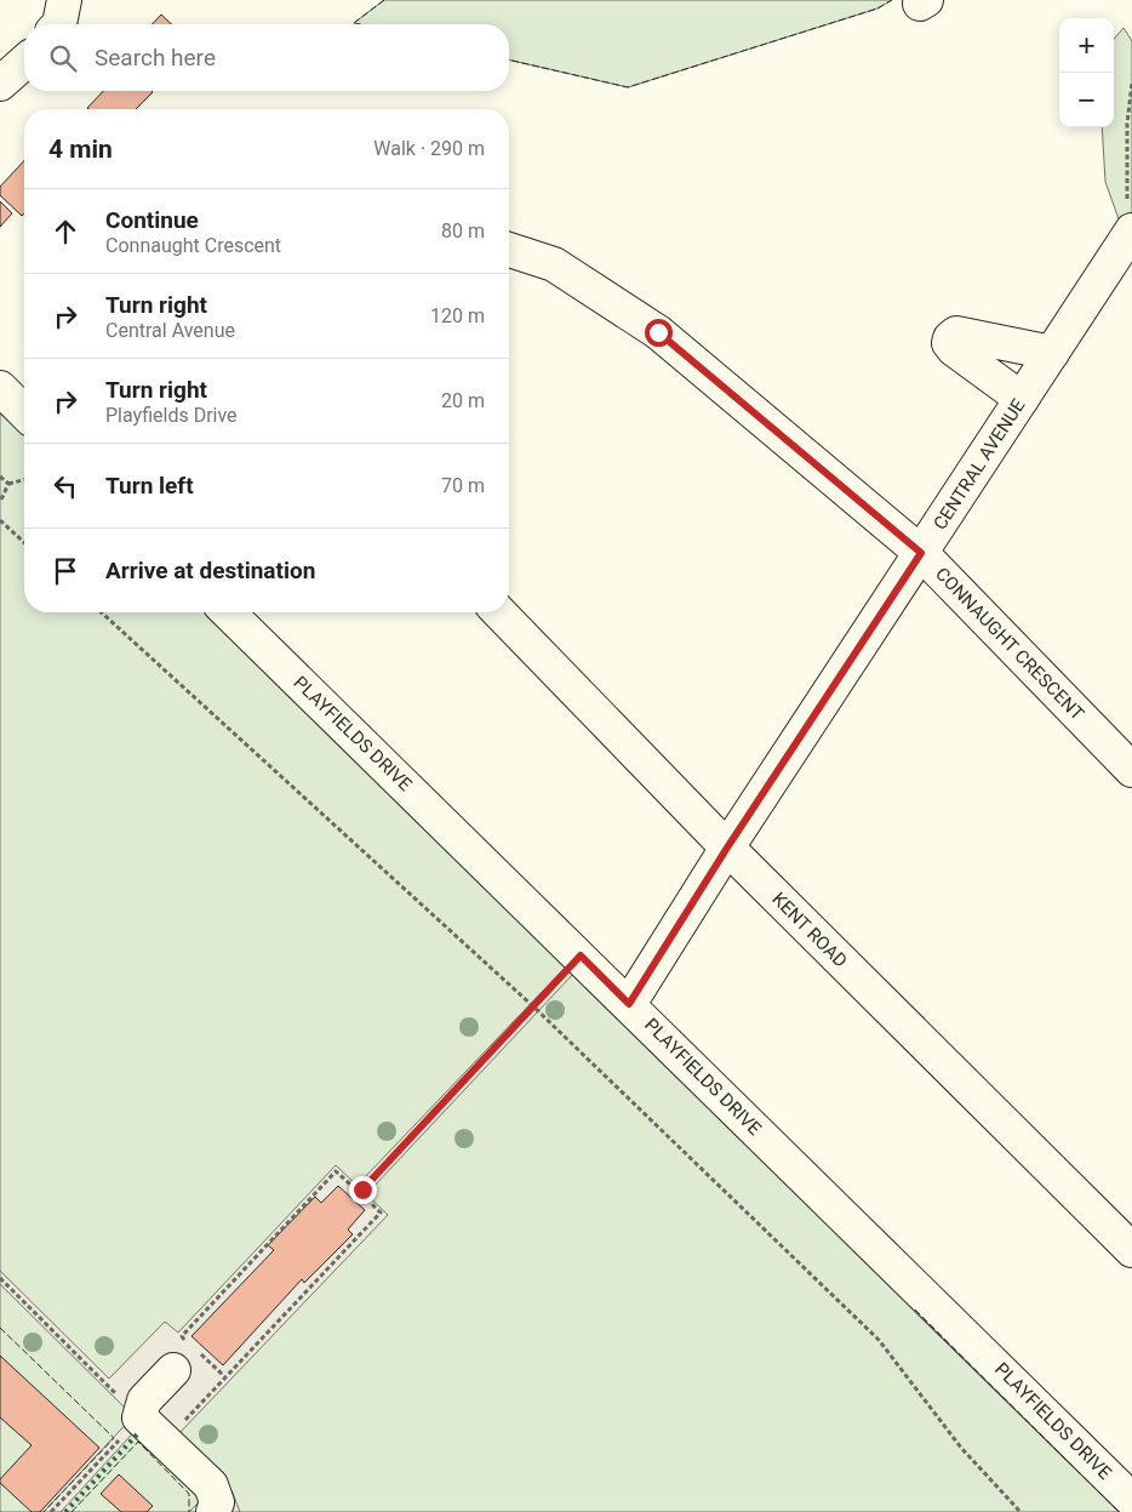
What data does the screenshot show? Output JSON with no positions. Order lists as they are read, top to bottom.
{
  "streets": {
    "street": [
      "CENTRAL AVENUE",
      "CONNAUGHT CRESCENT",
      "PLAYFIELDS DRIVE",
      "KENT ROAD"
    ]
  },
  "crossings": [
    ["CENTRAL AVENUE", "CONNAUGHT CRESCENT"],
    ["CENTRAL AVENUE", "PLAYFIELDS DRIVE"],
    ["CENTRAL AVENUE", "KENT ROAD"]
  ],
  "page": {
    "map_buttons": ["+", "−"],
    "search": "Search here",
    "heading": ["4 min", "Walk · 290 m"],
    "list": [
      ["Continue", "Connaught Crescent", "80 m"],
      ["Turn right", "Central Avenue", "120 m"],
      ["Turn right", "Playfields Drive", "20 m"],
      ["Turn left", "70 m"],
      "Arrive at destination"
    ]
  }
}
